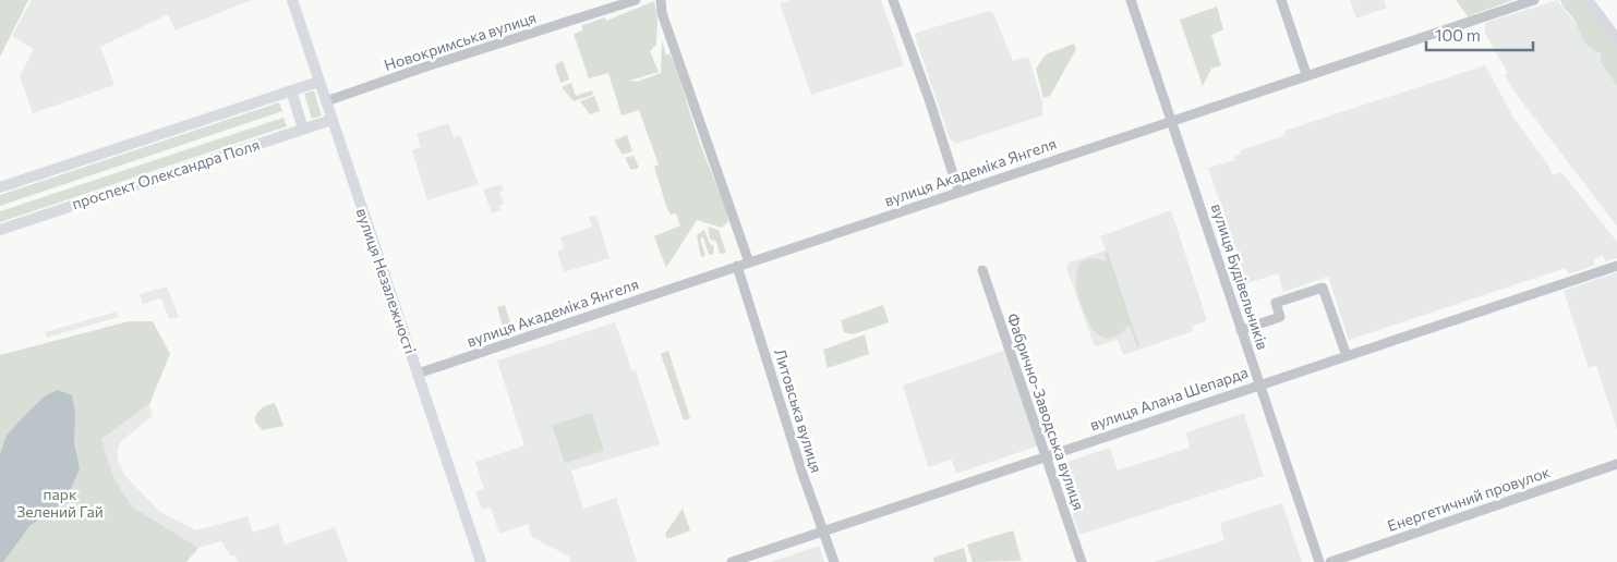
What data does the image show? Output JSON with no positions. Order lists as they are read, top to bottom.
{
  "streets": {
    "main road": ["проспект Олександра Поля", "вулиця Незалежності"],
    "street": [
      "Новокримська вулиця",
      "вулиця Академіка Янгеля",
      "вулиця Будівельників",
      "вулиця Алана Шепарда",
      "Литовська вулиця",
      "Фабрично-Заводська вулиця",
      "Енергетичний провулок"
    ]
  },
  "crossings": [
    ["Новокримська вулиця", "вулиця Незалежності"],
    ["вулиця Академіка Янгеля", "вулиця Будівельників"],
    ["вулиця Академіка Янгеля", "вулиця Незалежності"],
    ["вулиця Академіка Янгеля", "Литовська вулиця"],
    ["проспект Олександра Поля", "вулиця Незалежності"],
    ["вулиця Будівельників", "вулиця Алана Шепарда"],
    ["вулиця Алана Шепарда", "Литовська вулиця"],
    ["вулиця Алана Шепарда", "Фабрично-Заводська вулиця"]
  ],
  "parks": ["парк Зелений Гай"],
  "scale_bar": "100 m"
}
